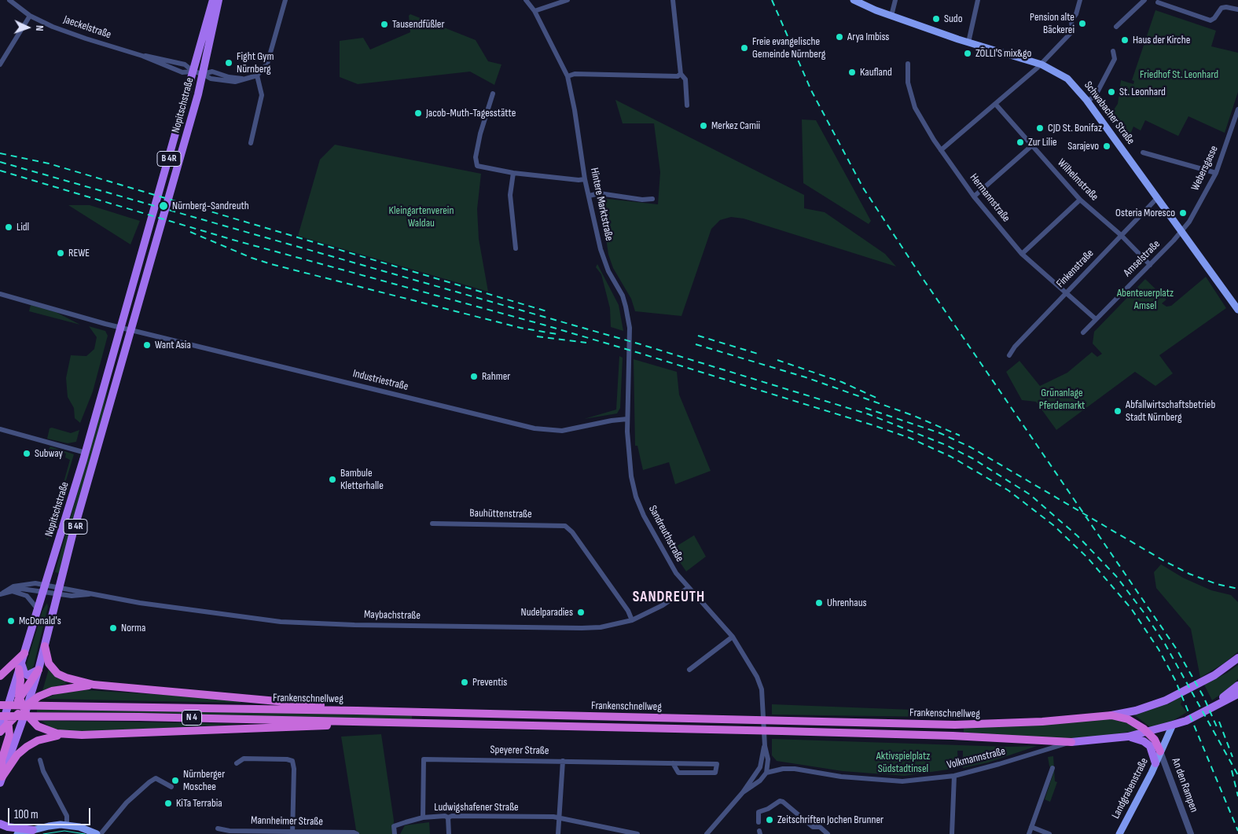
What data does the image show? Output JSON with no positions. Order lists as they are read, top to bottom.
{
  "streets": {
    "highway": ["Frankenschnellweg", "N 4"],
    "main road": [
      "Nopitschstraße",
      "Schwabacher Straße",
      "B 4R",
      "An den Rampen",
      "Landgrabenstraße"
    ],
    "street": [
      "Jaeckelstraße",
      "Webersgasse",
      "Wilhelmstraße",
      "Hermannstraße",
      "Hintere Marktstraße",
      "Amselstraße",
      "Finkenstraße",
      "Industriestraße",
      "Bauhüttenstraße",
      "Sandreuthstraße",
      "Maybachstraße",
      "Speyerer Straße",
      "Volkmannstraße",
      "Ludwigshafener Straße",
      "Mannheimer Straße"
    ]
  },
  "crossings": [
    ["Jaeckelstraße", "Nopitschstraße"],
    ["Nopitschstraße", "B 4R"],
    ["Nopitschstraße", "Industriestraße"],
    ["Nopitschstraße", "Maybachstraße"],
    ["Schwabacher Straße", "Webersgasse"],
    ["Schwabacher Straße", "Amselstraße"],
    ["Schwabacher Straße", "Finkenstraße"],
    ["Webersgasse", "Amselstraße"],
    ["Wilhelmstraße", "Amselstraße"],
    ["Wilhelmstraße", "Finkenstraße"],
    ["Hermannstraße", "Amselstraße"],
    ["Hermannstraße", "Finkenstraße"],
    ["Hintere Marktstraße", "Industriestraße"],
    ["Hintere Marktstraße", "Sandreuthstraße"],
    ["Industriestraße", "Sandreuthstraße"],
    ["Bauhüttenstraße", "Maybachstraße"],
    ["Sandreuthstraße", "Maybachstraße"],
    ["Sandreuthstraße", "Volkmannstraße"],
    ["Frankenschnellweg", "Volkmannstraße"],
    ["Frankenschnellweg", "An den Rampen"],
    ["Speyerer Straße", "Ludwigshafener Straße"],
    ["An den Rampen", "Landgrabenstraße"]
  ],
  "districts": ["SANDREUTH"],
  "parks": [
    "Friedhof St. Leonhard",
    "Kleingartenverein Waldau",
    "Abenteuerplatz Amsel",
    "Grünanlage Pferdemarkt",
    "Aktivspielplatz Südstadtinsel"
  ],
  "places": [
    "Sudo",
    "Pension alte Bäckerei",
    "Tausendfüßler",
    "Arya Imbiss",
    "Haus der Kirche",
    "Freie evangelische Gemeinde Nürnberg",
    "ZÖLLI'S mix&go",
    "Fight Gym Nürnberg",
    "Kaufland",
    "St. Leonhard",
    "Jacob-Muth-Tagesstätte",
    "Merkez Camii",
    "CJD St. Bonifaz",
    "Zur Lilie",
    "Sarajevo",
    "Nürnberg-Sandreuth",
    "Osteria Moresco",
    "Lidl",
    "REWE",
    "Want Asia",
    "Rahmer",
    "Abfallwirtschaftsbetrieb Stadt Nürnberg",
    "Subway",
    "Bambule Kletterhalle",
    "Uhrenhaus",
    "Nudelparadies",
    "McDonald's",
    "Norma",
    "Preventis",
    "Nürnberger Moschee",
    "KiTa Terrabia",
    "Zeitschriften Jochen Brunner"
  ],
  "scale_bar": "100 m",
  "north": "right"
}
